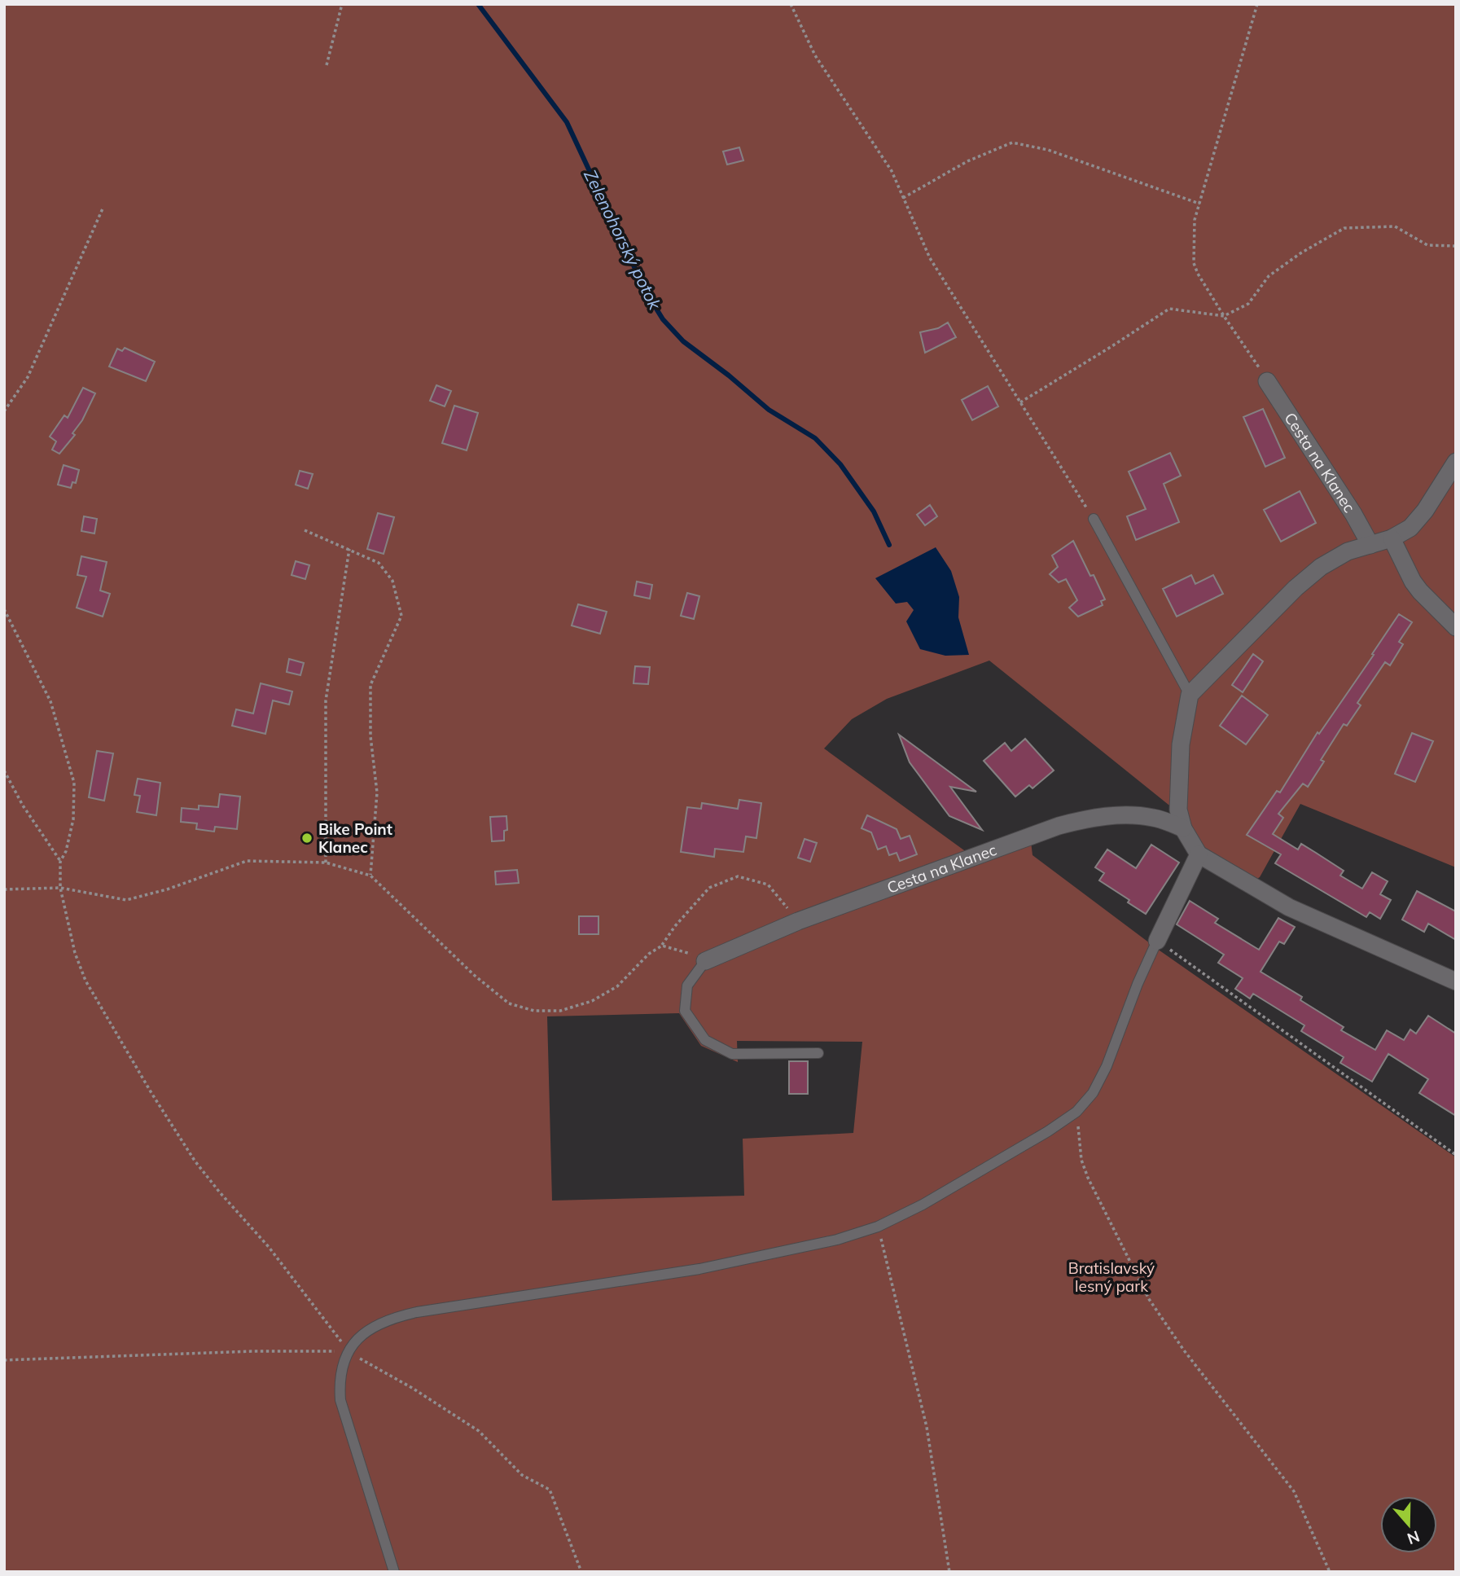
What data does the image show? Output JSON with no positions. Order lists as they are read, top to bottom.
{
  "streets": {
    "street": ["Cesta na Klanec"]
  },
  "water": ["Zelenohorský potok"],
  "parks": ["Bratislavský lesný park"],
  "places": ["Bike Point Klanec"],
  "north": "bottom"
}
